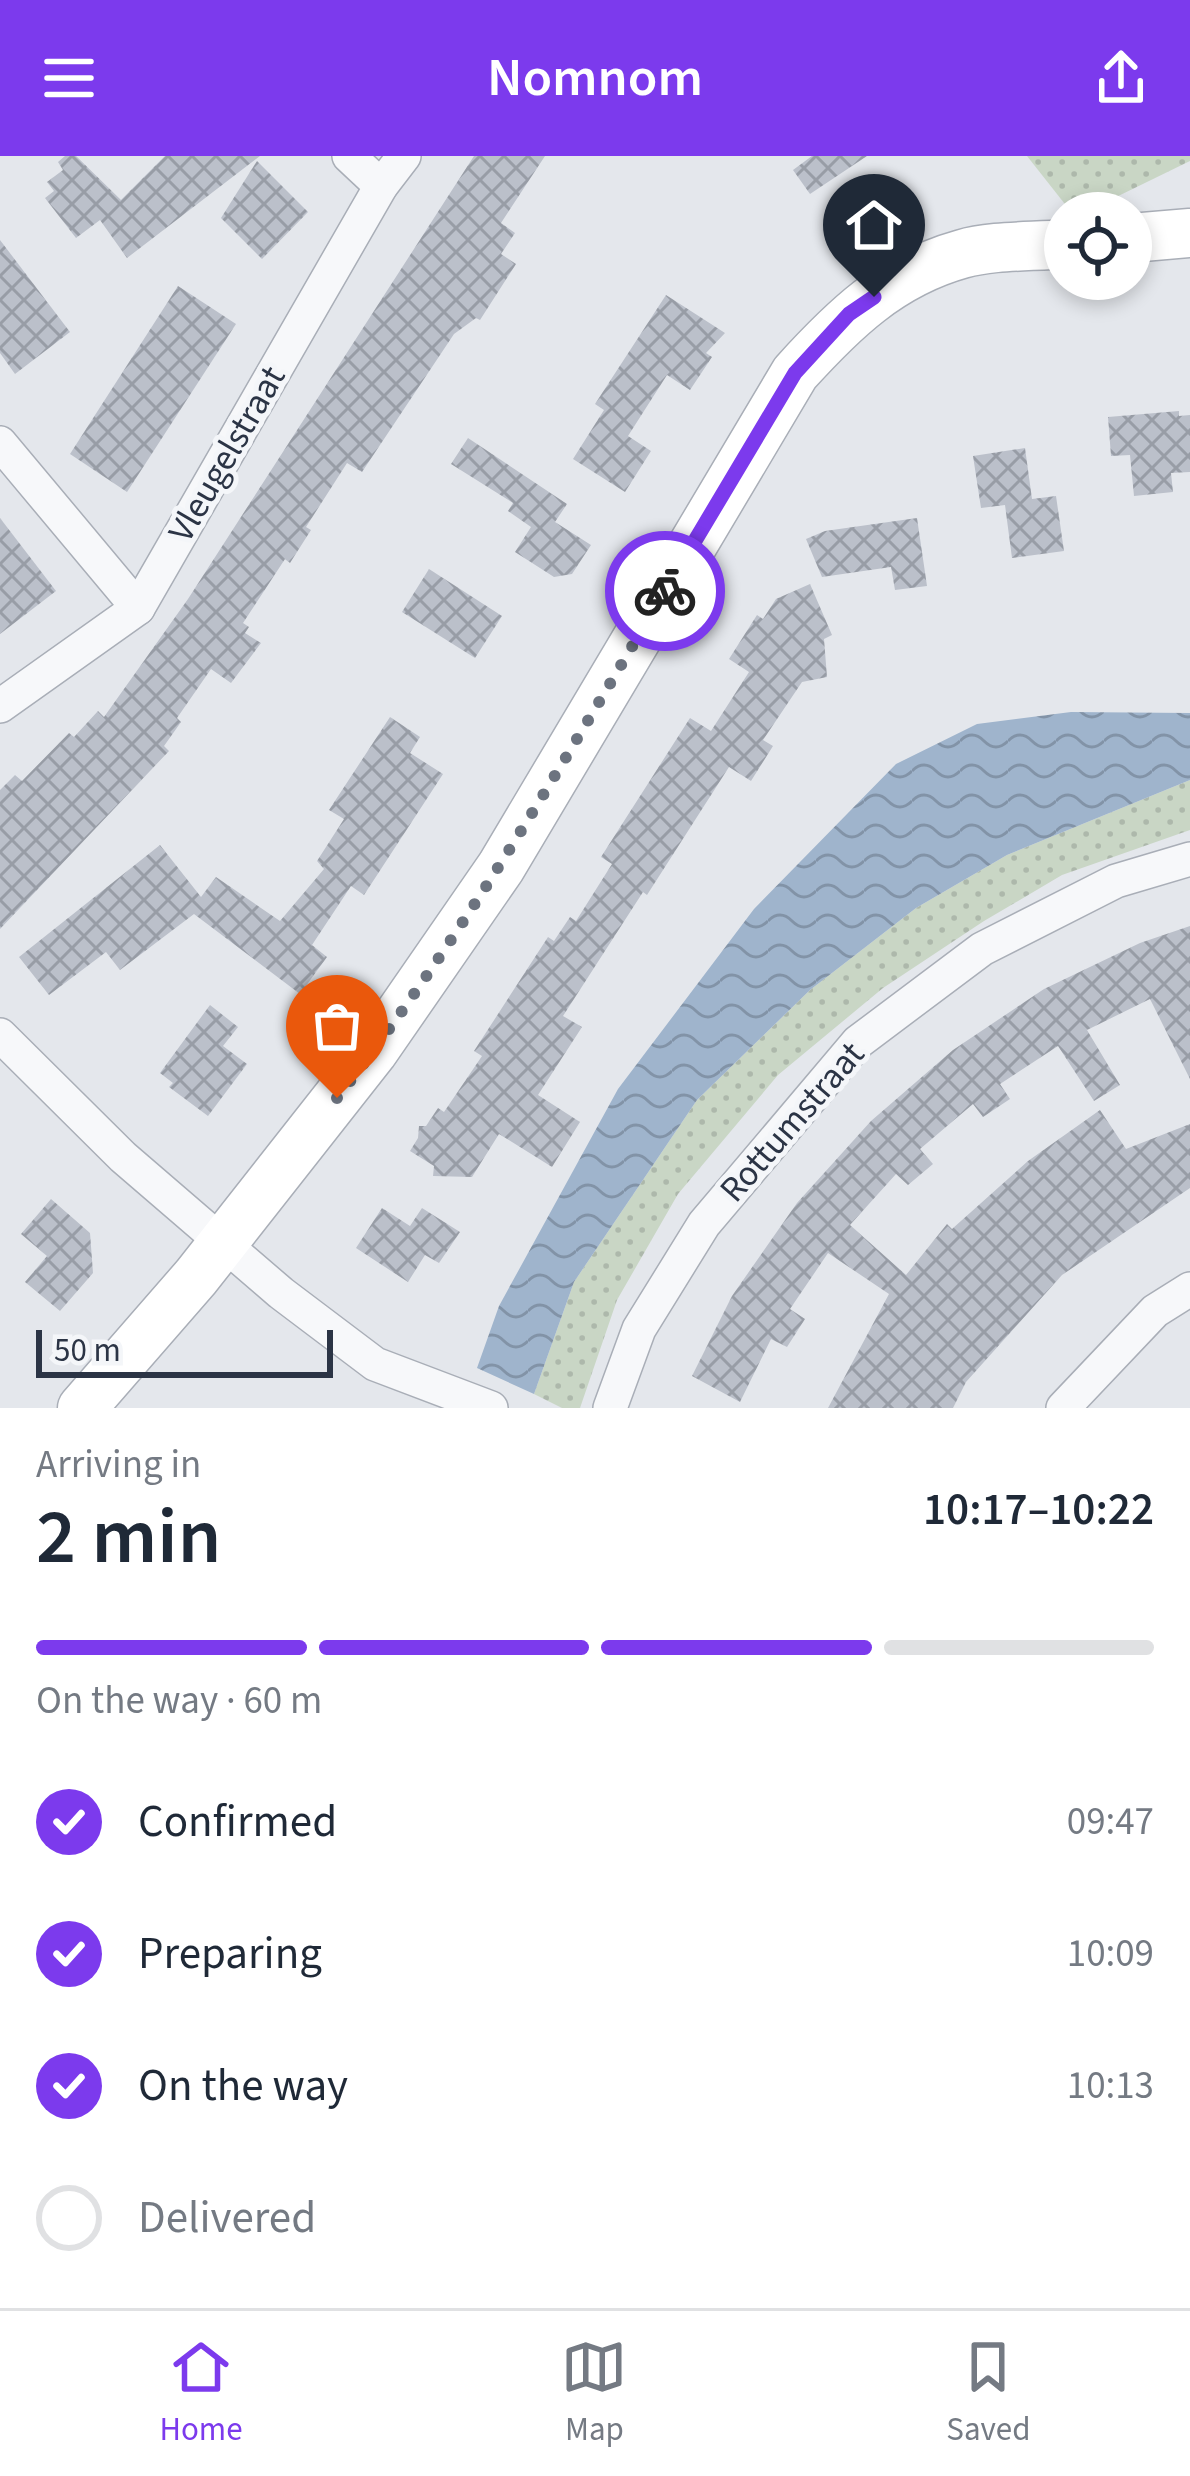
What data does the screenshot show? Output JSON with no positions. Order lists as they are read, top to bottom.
{
  "streets": {
    "street": ["Vleugelstraat", "Rottumstraat"]
  },
  "scale_bar": "50 m",
  "page": {
    "header": "Nomnom",
    "scale": "50 m",
    "heading": ["2 min", "Arriving in", "10:17–10:22"],
    "bar": "On the way · 60 m",
    "list": [
      ["Confirmed", "09:47"],
      ["Preparing", "10:09"],
      ["On the way", "10:13"],
      "Delivered"
    ],
    "tabs": ["Home", "Map", "Saved"]
  }
}
